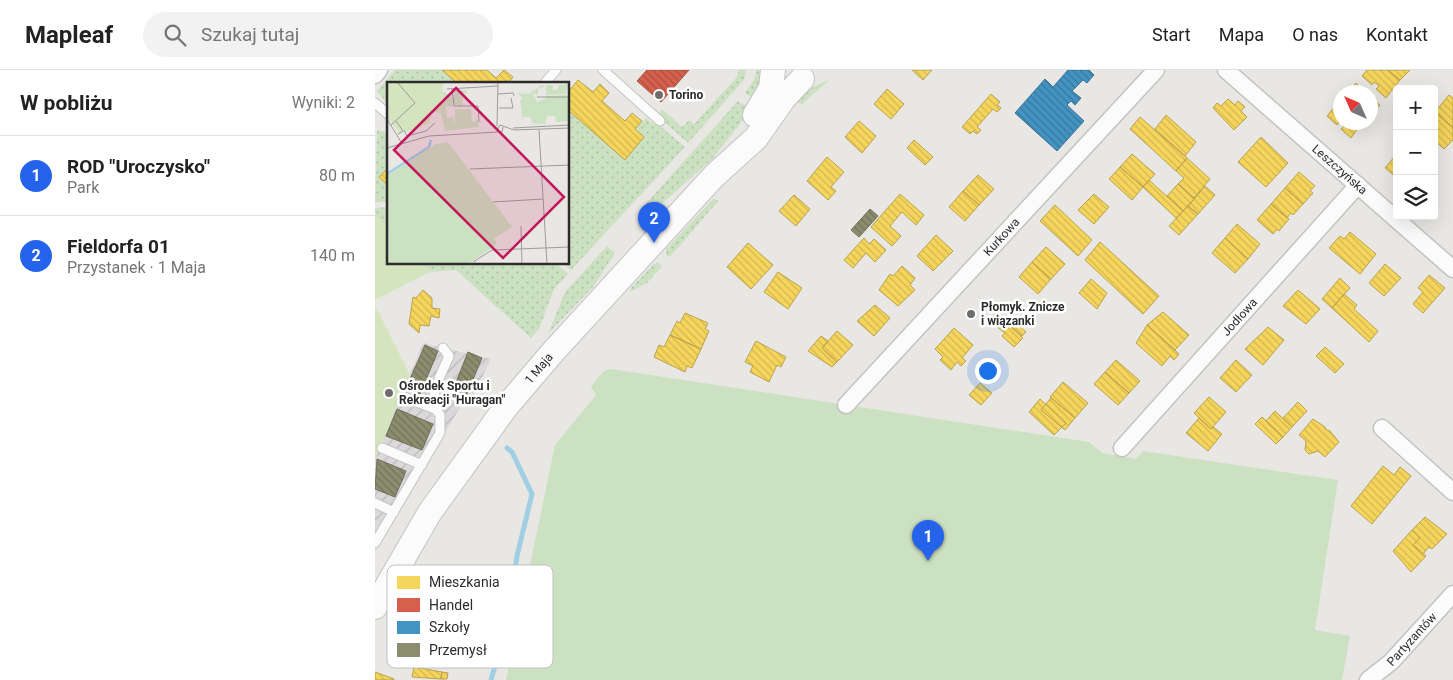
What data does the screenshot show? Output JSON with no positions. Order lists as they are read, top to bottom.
{
  "streets": {
    "main road": ["1 Maja"],
    "street": [
      "Leszczyńska",
      "Kurkowa",
      "Jodłowa",
      "Partyzantów"
    ]
  },
  "crossings": [
    ["Leszczyńska", "Jodłowa"]
  ],
  "places": ["Torino", "Płomyk. Znicze i wiązanki", "Ośrodek Sportu i Rekreacji \"Huragan\""],
  "legend": [
    "Mieszkania",
    "Handel",
    "Szkoły",
    "Przemysł"
  ],
  "north": "top left",
  "page": {
    "header": "Mapleaf",
    "search": "Szukaj tutaj",
    "nav": [
      "Start",
      "Mapa",
      "O nas",
      "Kontakt"
    ],
    "heading": ["W pobliżu", "Wyniki: 2"],
    "map_buttons": ["+", "−"],
    "list": [
      {
        "mark": "1",
        "name": "ROD \"Uroczysko\"",
        "note": "Park",
        "value": "80 m"
      },
      {
        "mark": "2",
        "name": "Fieldorfa 01",
        "note": "Przystanek · 1 Maja",
        "value": "140 m"
      }
    ],
    "pins": ["2", "1"]
  }
}
